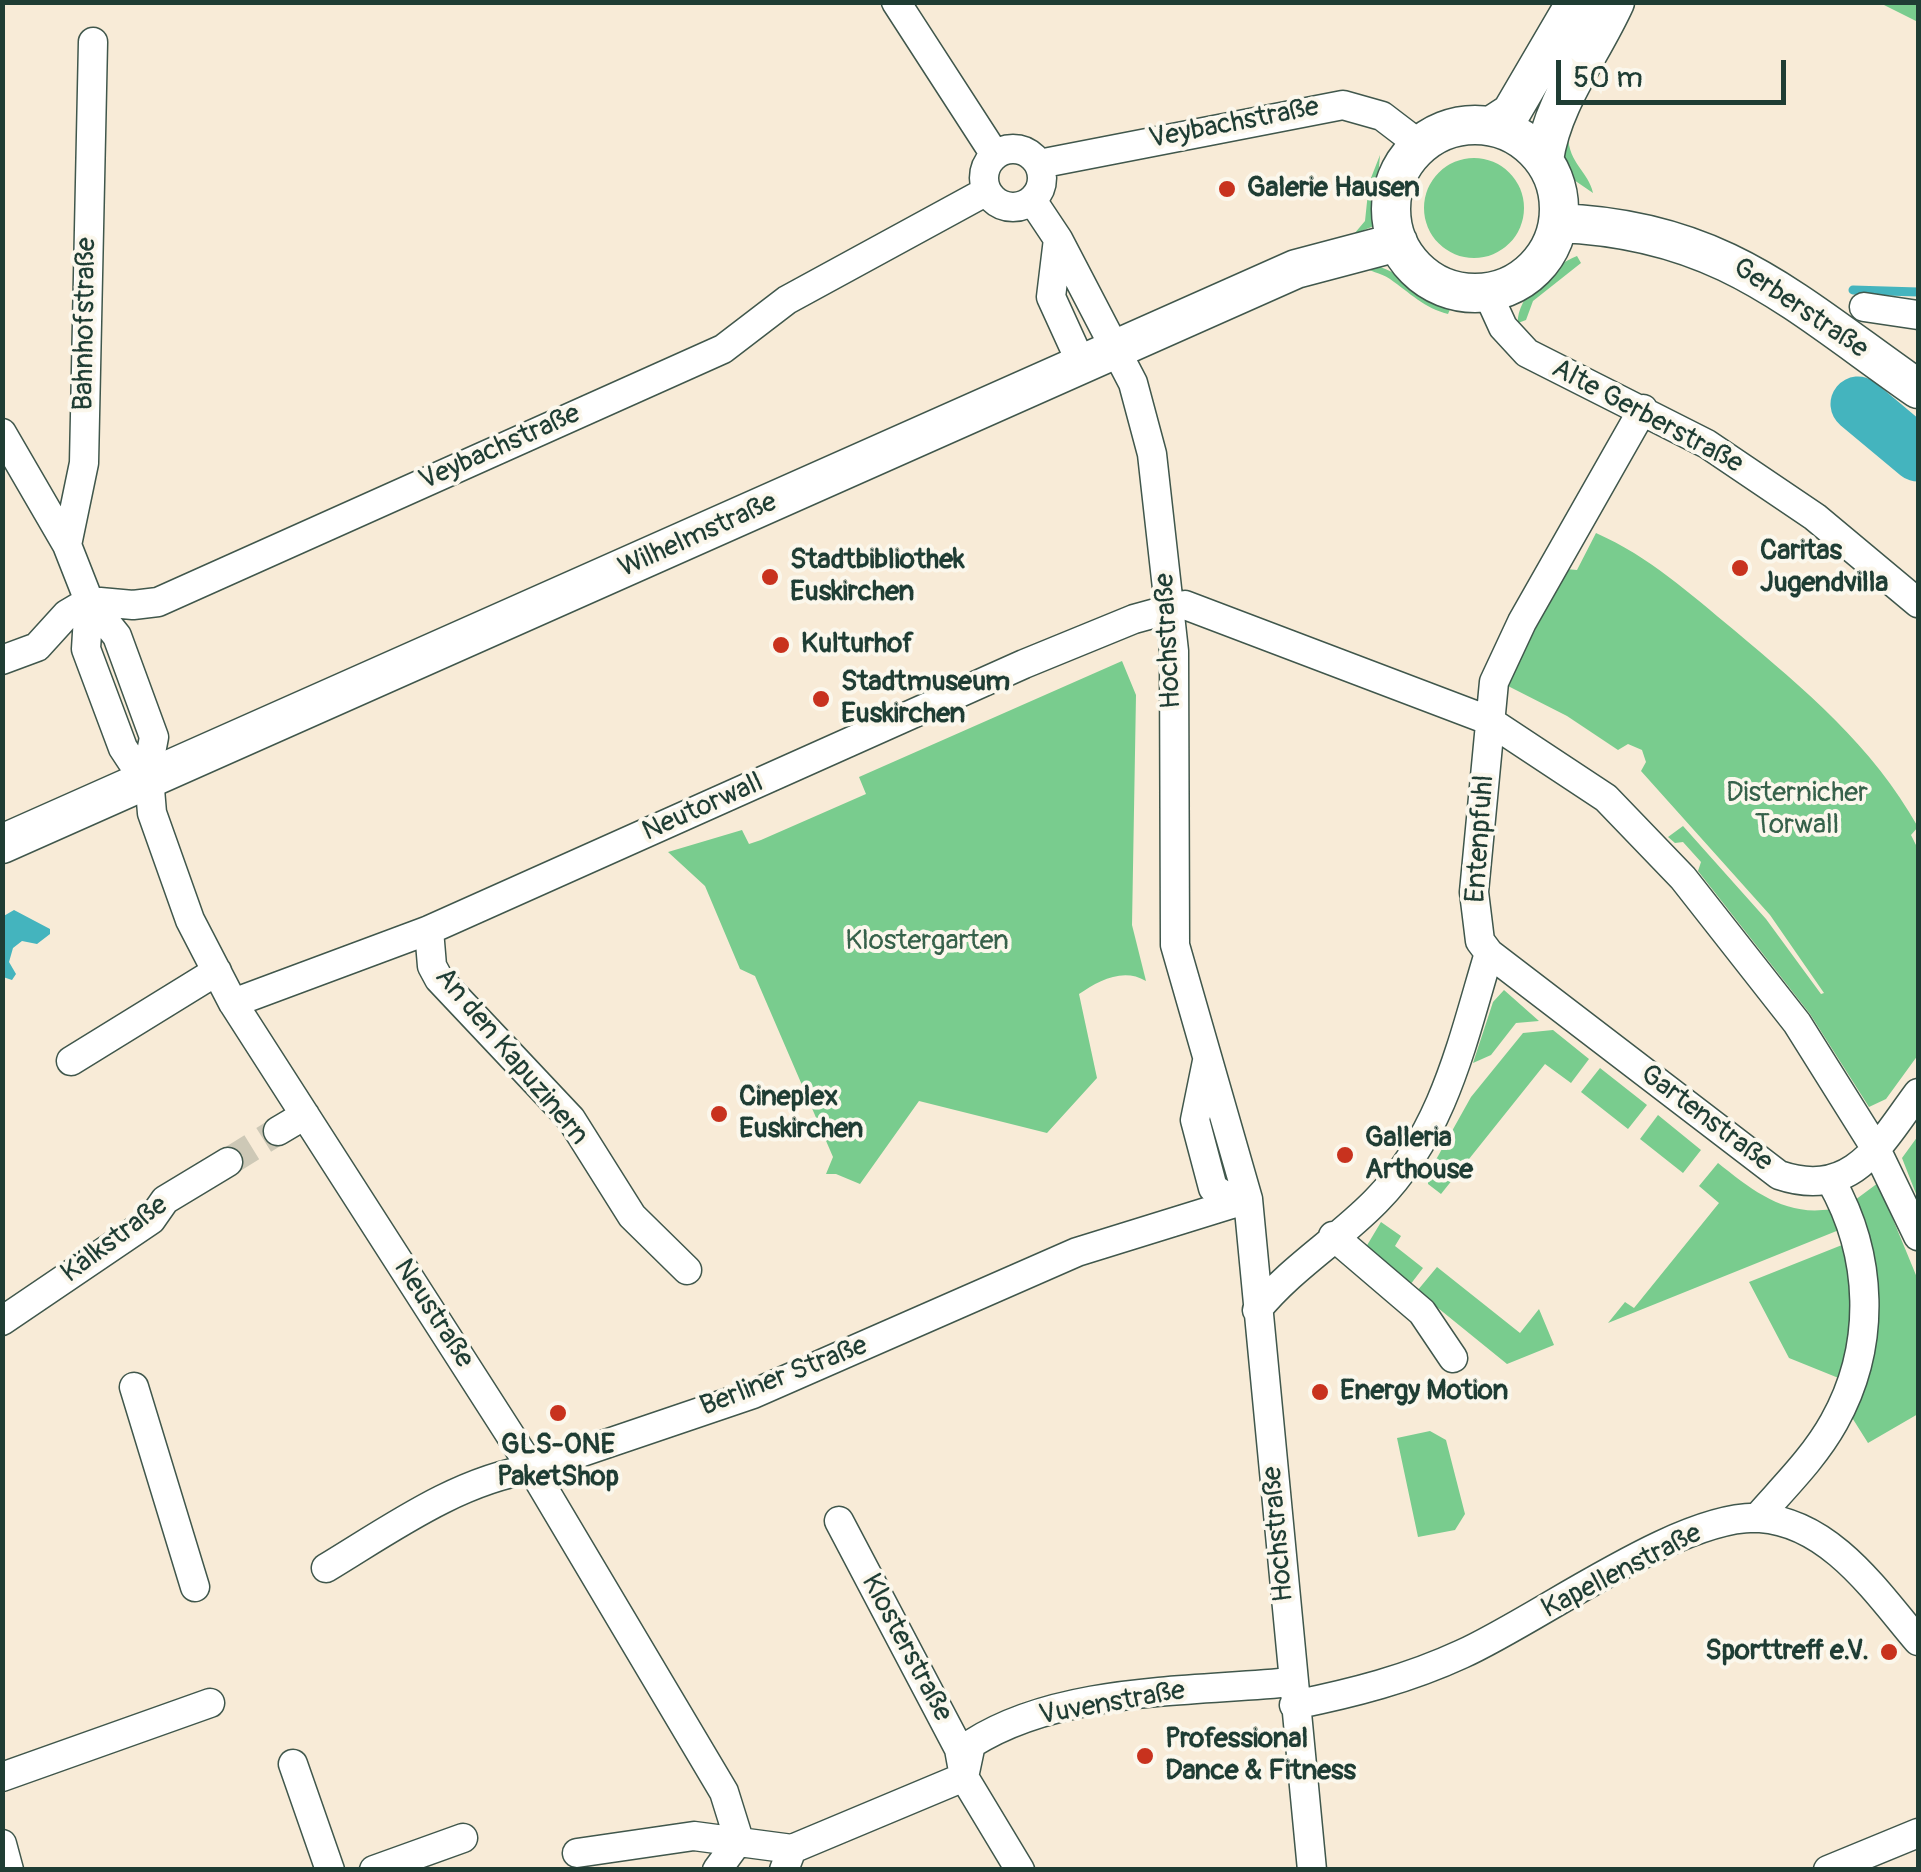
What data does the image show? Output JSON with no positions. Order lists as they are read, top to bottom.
{
  "streets": {
    "street": [
      "Veybachstraße",
      "Gerberstraße",
      "Bahnhofstraße",
      "Alte Gerberstraße",
      "Wilhelmstraße",
      "Hochstraße",
      "Neutorwall",
      "Entenpfuhl",
      "An den Kapuzinern",
      "Gartenstraße",
      "Kälkstraße",
      "Neustraße",
      "Berliner Straße",
      "Kapellenstraße",
      "Klosterstraße",
      "Vuvenstraße"
    ]
  },
  "crossings": [
    ["Veybachstraße", "Gerberstraße"],
    ["Veybachstraße", "Alte Gerberstraße"],
    ["Veybachstraße", "Wilhelmstraße"],
    ["Veybachstraße", "Hochstraße"],
    ["Gerberstraße", "Alte Gerberstraße"],
    ["Gerberstraße", "Wilhelmstraße"],
    ["Alte Gerberstraße", "Wilhelmstraße"],
    ["Alte Gerberstraße", "Entenpfuhl"],
    ["Wilhelmstraße", "Hochstraße"],
    ["Wilhelmstraße", "Neustraße"],
    ["Hochstraße", "Neutorwall"],
    ["Hochstraße", "Berliner Straße"],
    ["Hochstraße", "Kapellenstraße"],
    ["Hochstraße", "Vuvenstraße"],
    ["Neutorwall", "An den Kapuzinern"],
    ["Neutorwall", "Neustraße"],
    ["Entenpfuhl", "Gartenstraße"],
    ["Neustraße", "Berliner Straße"],
    ["Kapellenstraße", "Vuvenstraße"],
    ["Klosterstraße", "Vuvenstraße"]
  ],
  "parks": ["Disternicher Torwall", "Klostergarten"],
  "places": [
    "Galerie Hausen",
    "Caritas Jugendvilla",
    "Stadtbibliothek Euskirchen",
    "Kulturhof",
    "Stadtmuseum Euskirchen",
    "Cineplex Euskirchen",
    "Galleria Arthouse",
    "Energy Motion",
    "GLS-ONE PaketShop",
    "Sporttreff e.V.",
    "Professional Dance & Fitness"
  ],
  "scale_bar": "50 m"
}
